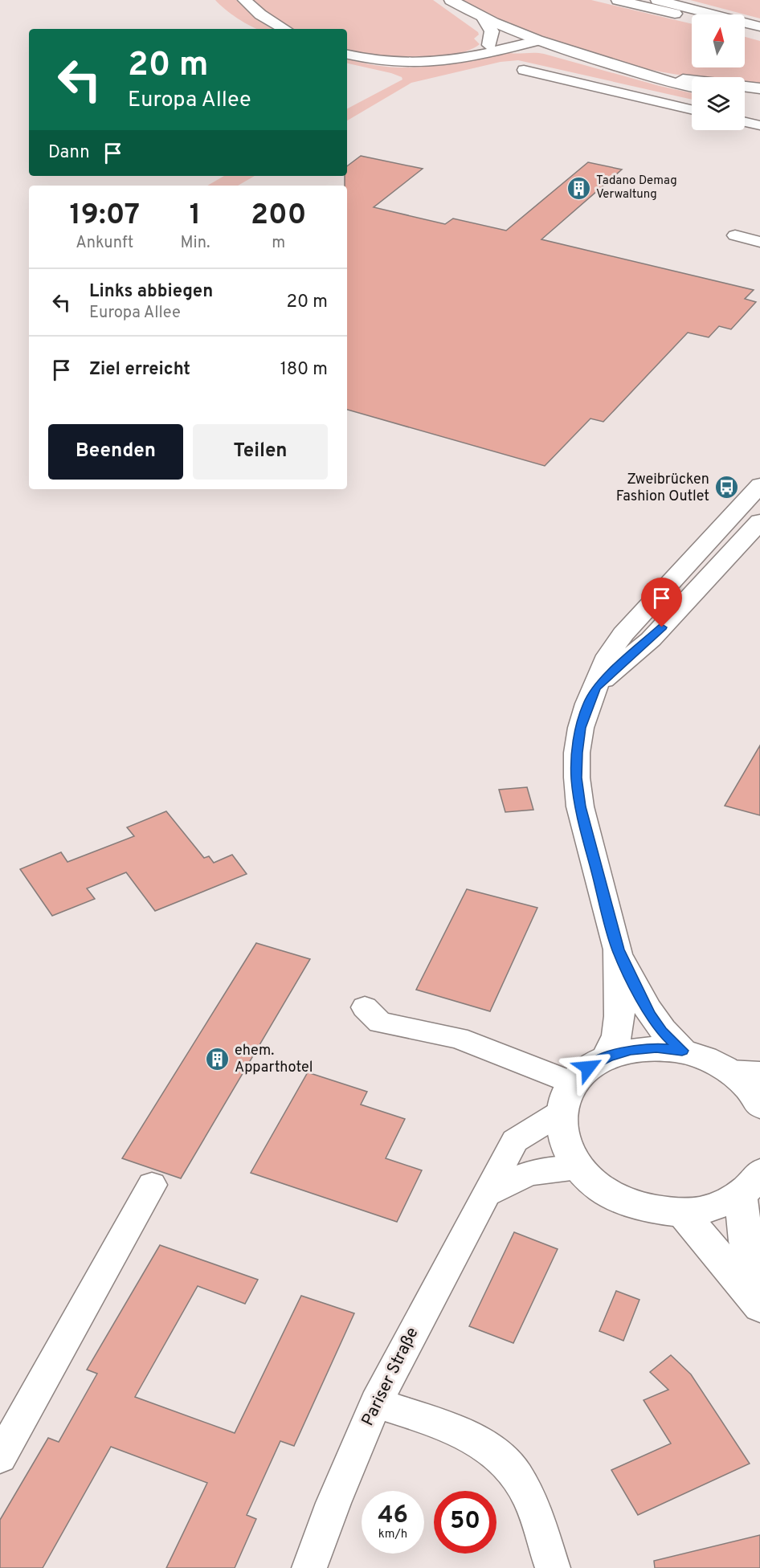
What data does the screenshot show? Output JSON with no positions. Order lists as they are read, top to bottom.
{
  "streets": {
    "street": ["Pariser Straße"]
  },
  "places": {
    "building": ["Tadano Demag Verwaltung", "ehem. Apparthotel"],
    "bus stop": ["Zweibrücken Fashion Outlet"]
  },
  "north": "top",
  "page": {
    "turn": ["20 m", "Europa Allee"],
    "then": "Dann",
    "eta": [
      "19:07",
      "Ankunft",
      "1",
      "Min.",
      "200",
      "m"
    ],
    "list": [
      {
        "name": "Links abbiegen",
        "note": "Europa Allee",
        "value": "20 m"
      },
      {
        "name": "Ziel erreicht",
        "value": "180 m"
      }
    ],
    "buttons": ["Beenden", "Teilen"],
    "speed": "46 km/h",
    "limit": "50"
  }
}
